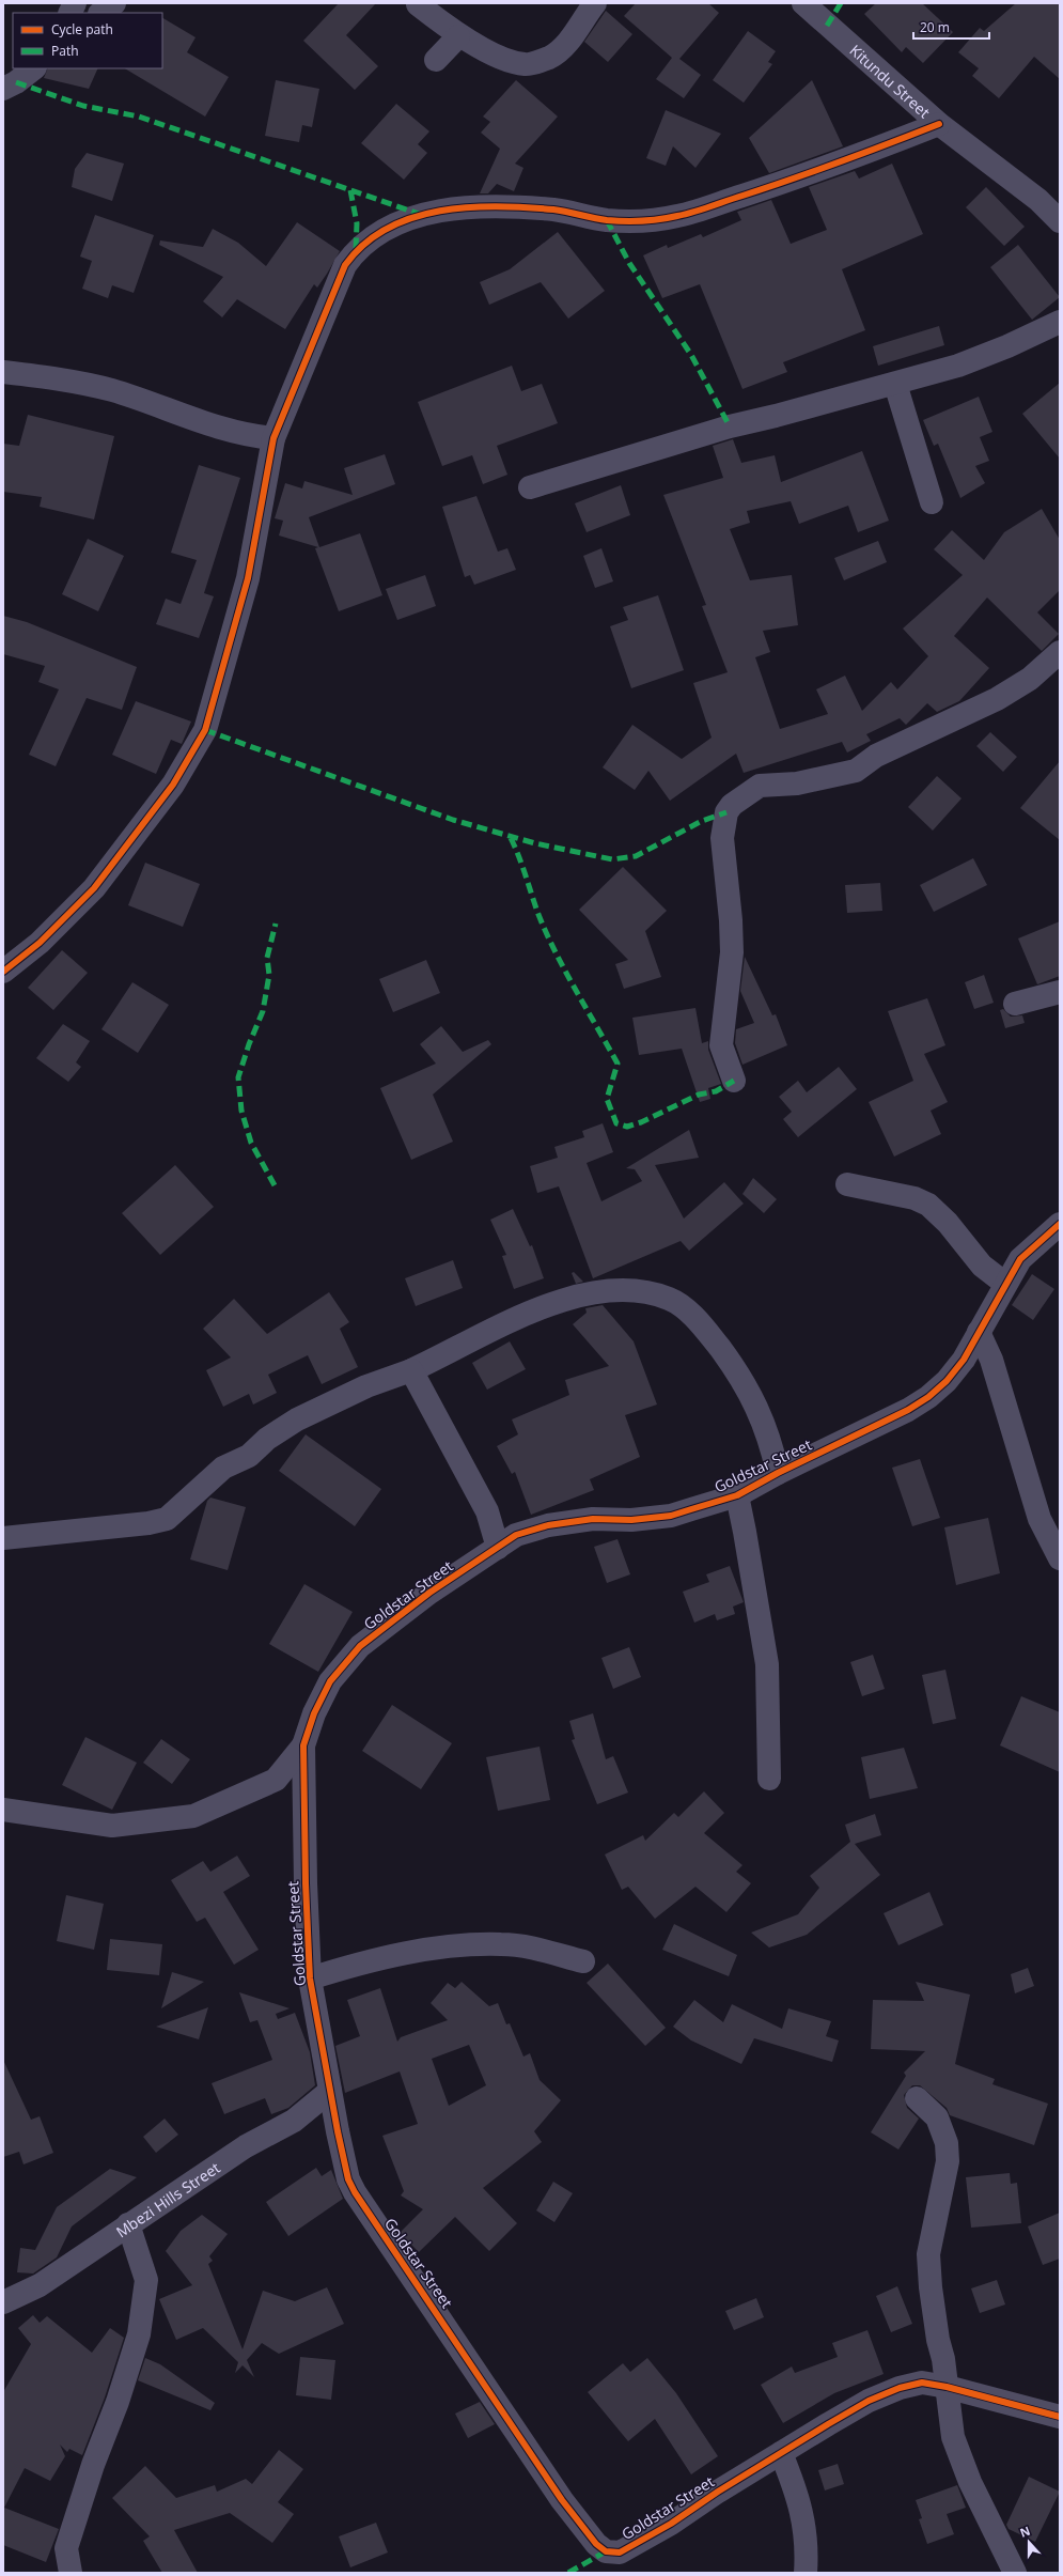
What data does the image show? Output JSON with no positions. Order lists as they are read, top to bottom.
{
  "streets": {
    "street": ["Kitundu Street", "Goldstar Street", "Mbezi Hills Street"]
  },
  "crossings": [
    ["Goldstar Street", "Mbezi Hills Street"]
  ],
  "legend": ["Cycle path", "Path"],
  "scale_bar": "20 m",
  "north": "top"
}
